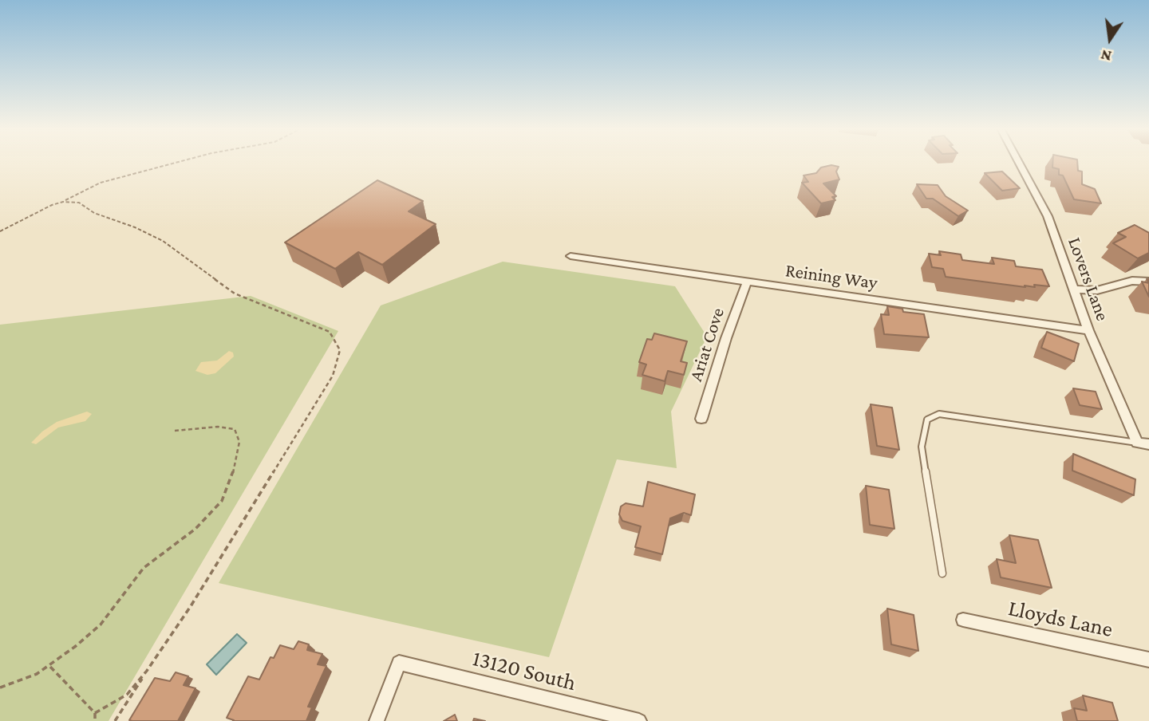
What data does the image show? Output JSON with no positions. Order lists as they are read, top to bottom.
{
  "streets": {
    "street": [
      "Reining Way",
      "Lovers Lane",
      "Ariat Cove",
      "Lloyds Lane",
      "13120 South"
    ]
  },
  "crossings": [
    ["Reining Way", "Lovers Lane"],
    ["Reining Way", "Ariat Cove"]
  ],
  "north": "bottom"
}
